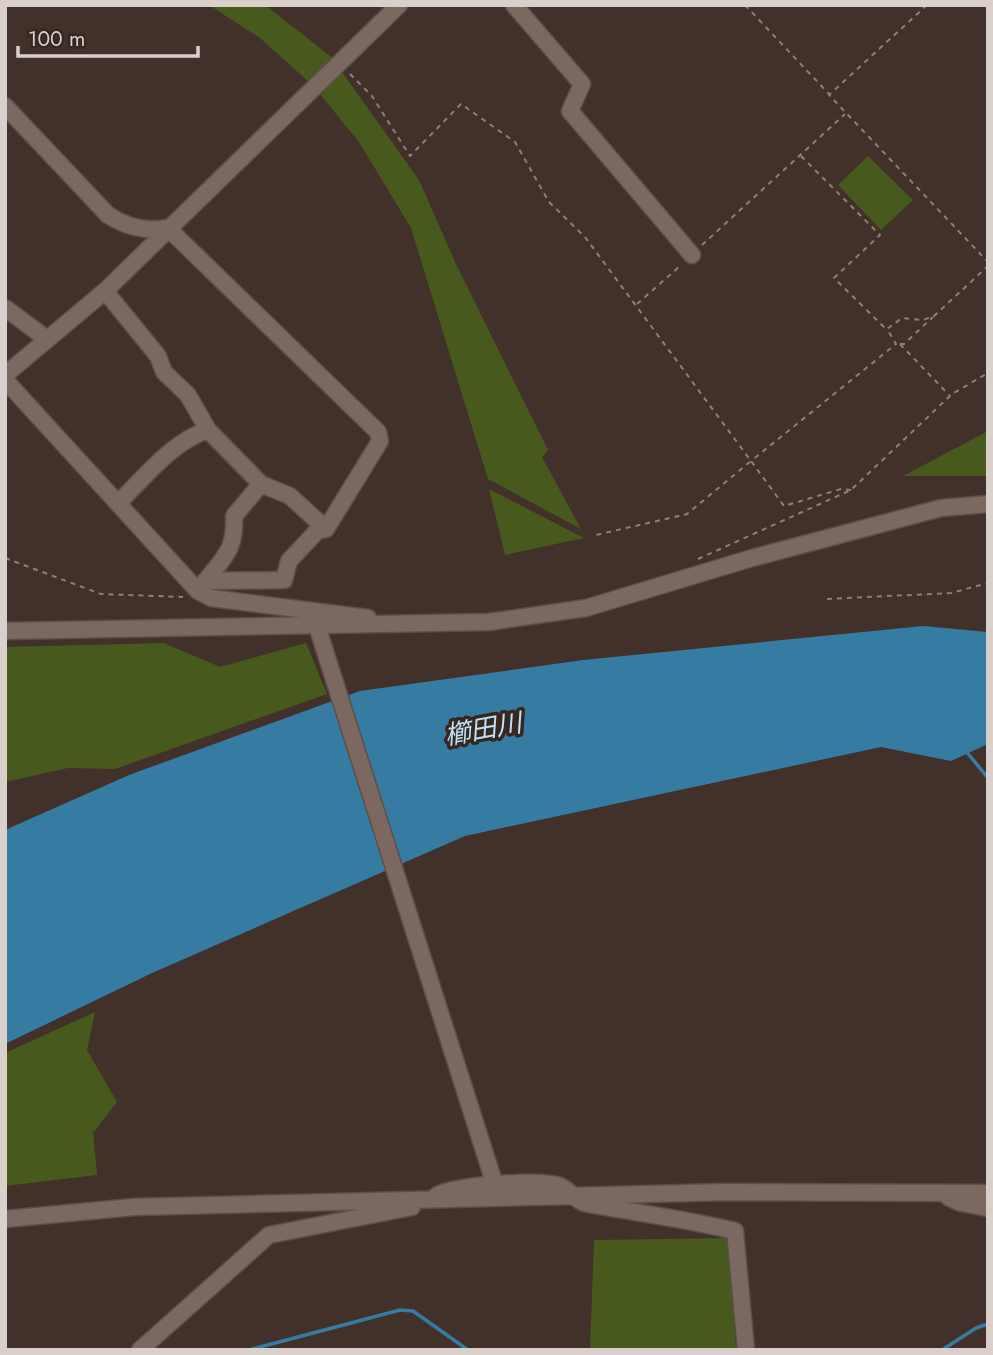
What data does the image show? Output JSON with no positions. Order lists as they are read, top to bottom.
{
  "water": ["櫛田川"],
  "scale_bar": "100 m"
}
